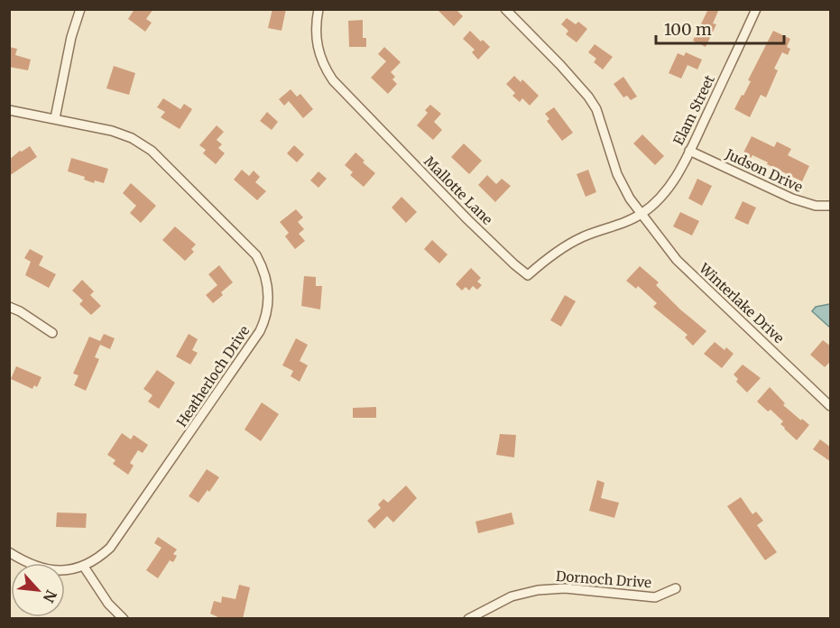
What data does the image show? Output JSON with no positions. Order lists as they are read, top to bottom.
{
  "streets": {
    "street": [
      "Elam Street",
      "Judson Drive",
      "Mallotte Lane",
      "Winterlake Drive",
      "Heatherloch Drive",
      "Dornoch Drive"
    ]
  },
  "crossings": [
    ["Elam Street", "Judson Drive"],
    ["Elam Street", "Mallotte Lane"],
    ["Elam Street", "Winterlake Drive"],
    ["Mallotte Lane", "Winterlake Drive"]
  ],
  "scale_bar": "100 m",
  "north": "bottom right"
}
